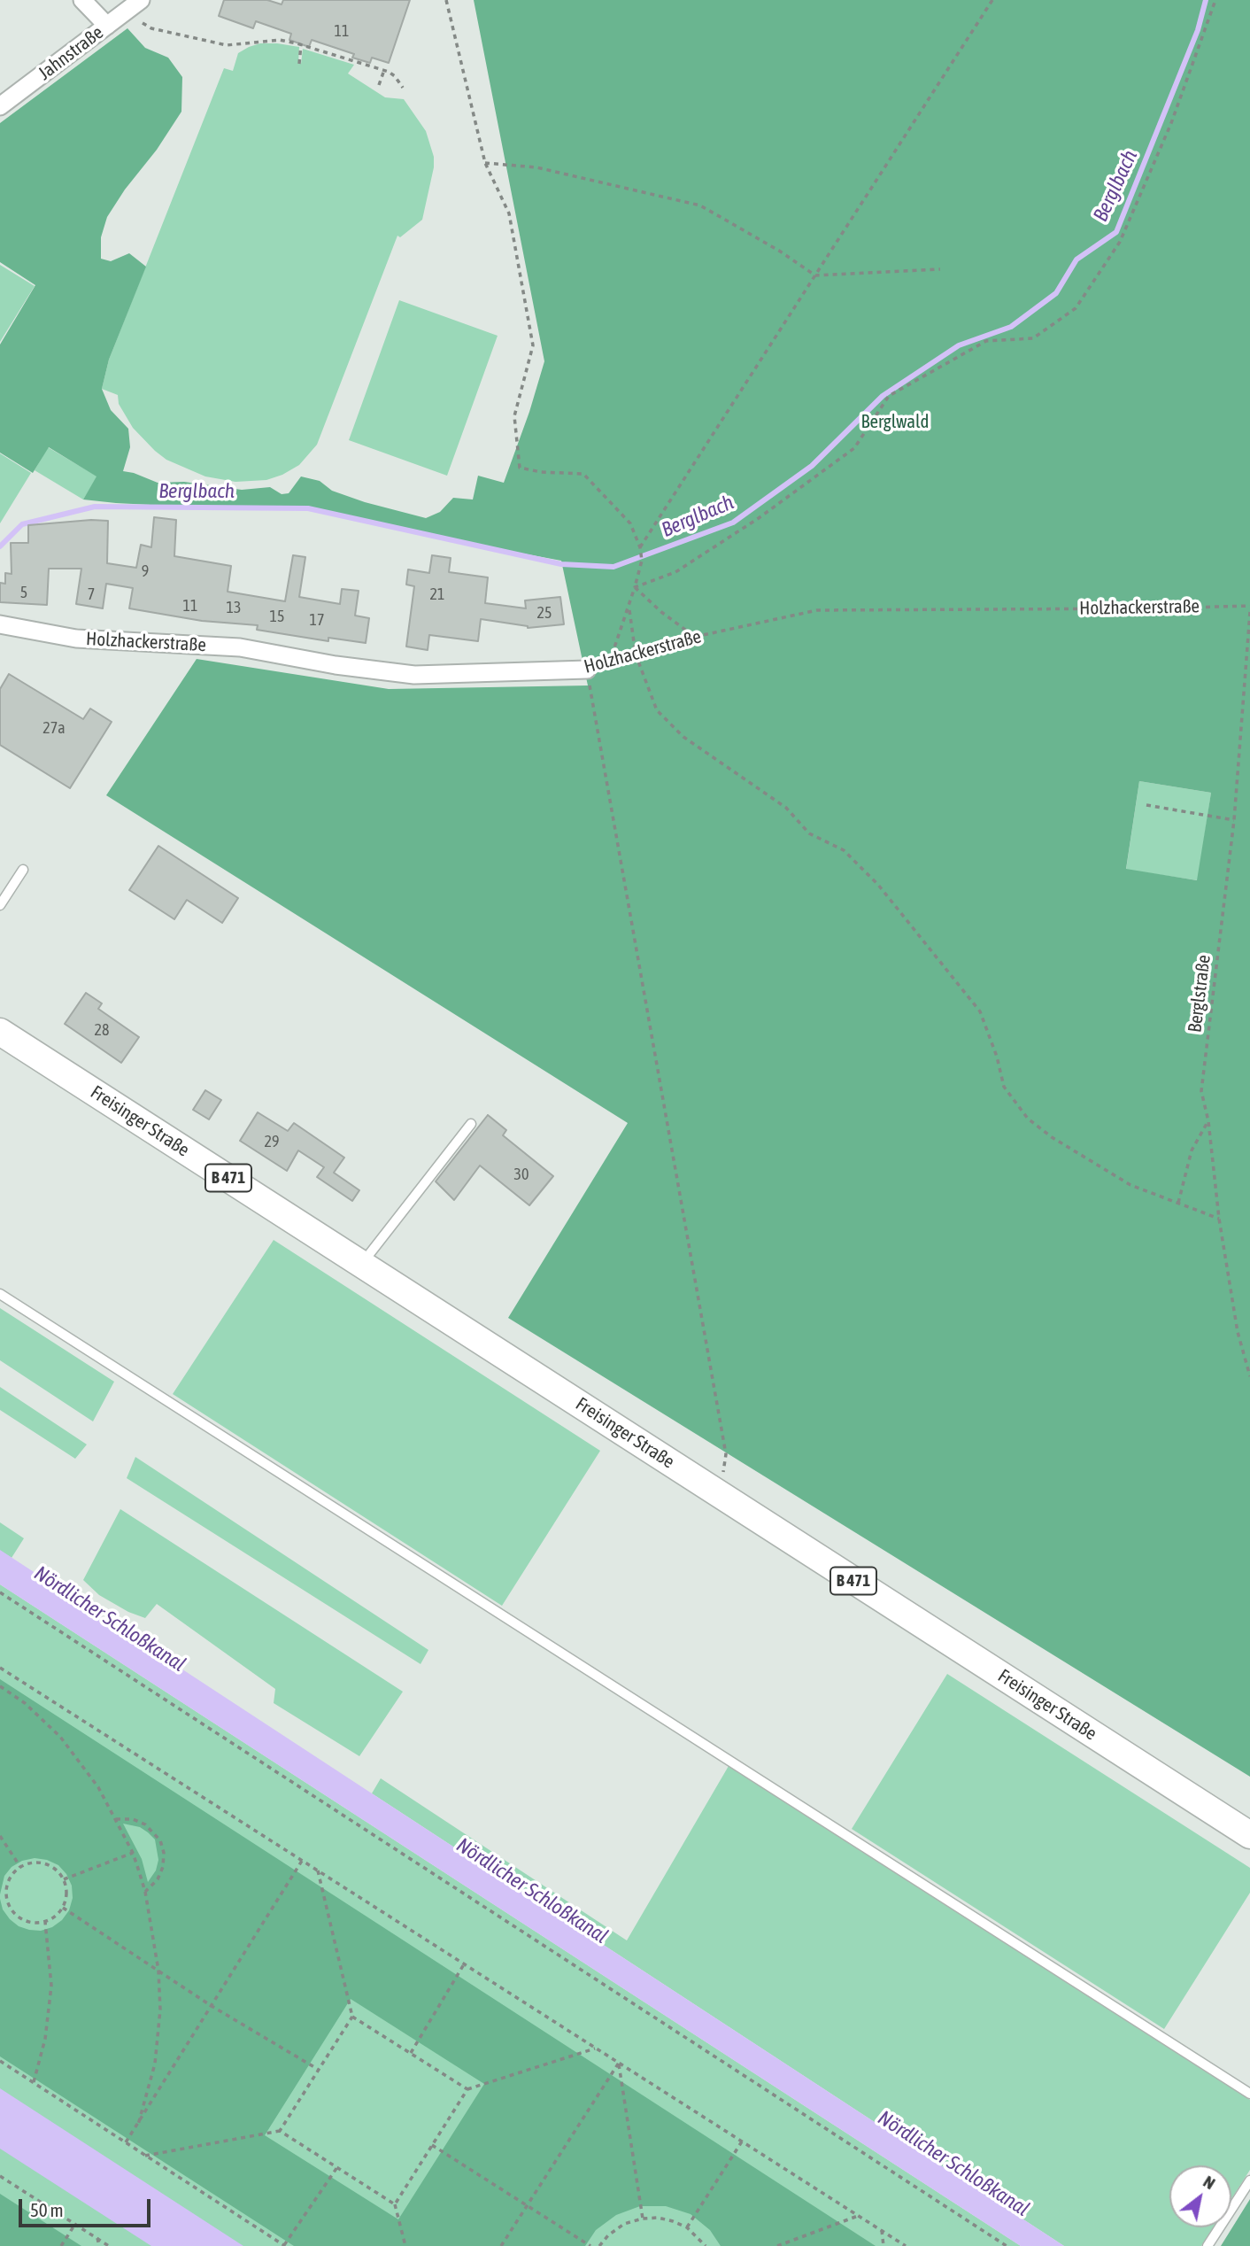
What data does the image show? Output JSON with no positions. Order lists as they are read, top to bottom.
{
  "streets": {
    "main road": ["Freisinger Straße", "B 471"],
    "street": ["Jahnstraße", "Holzhackerstraße"],
    "path": ["Berglstraße"]
  },
  "water": ["Berglbach", "Nördlicher Schloßkanal"],
  "parks": ["Berglwald"],
  "house_numbers": [
    "11",
    "9",
    "5",
    "7",
    "21",
    "11",
    "13",
    "25",
    "15",
    "17",
    "27a",
    "28",
    "29",
    "30"
  ],
  "scale_bar": "50 m",
  "north": "top right"
}
